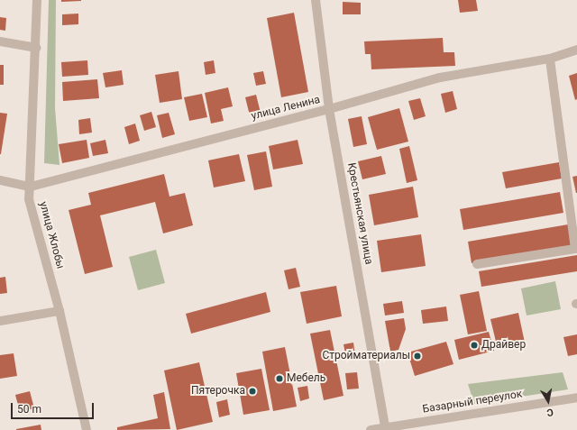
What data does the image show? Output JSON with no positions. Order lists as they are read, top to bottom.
{
  "streets": {
    "street": [
      "улица Ленина",
      "Крестьянская улица",
      "улица Жлобы",
      "Базарный переулок"
    ]
  },
  "crossings": [
    ["улица Ленина", "Крестьянская улица"],
    ["улица Ленина", "улица Жлобы"],
    ["Крестьянская улица", "Базарный переулок"]
  ],
  "places": [
    "Драйвер",
    "Стройматериалы",
    "Мебель",
    "Пятерочка"
  ],
  "scale_bar": "50 m",
  "north": "bottom"
}
